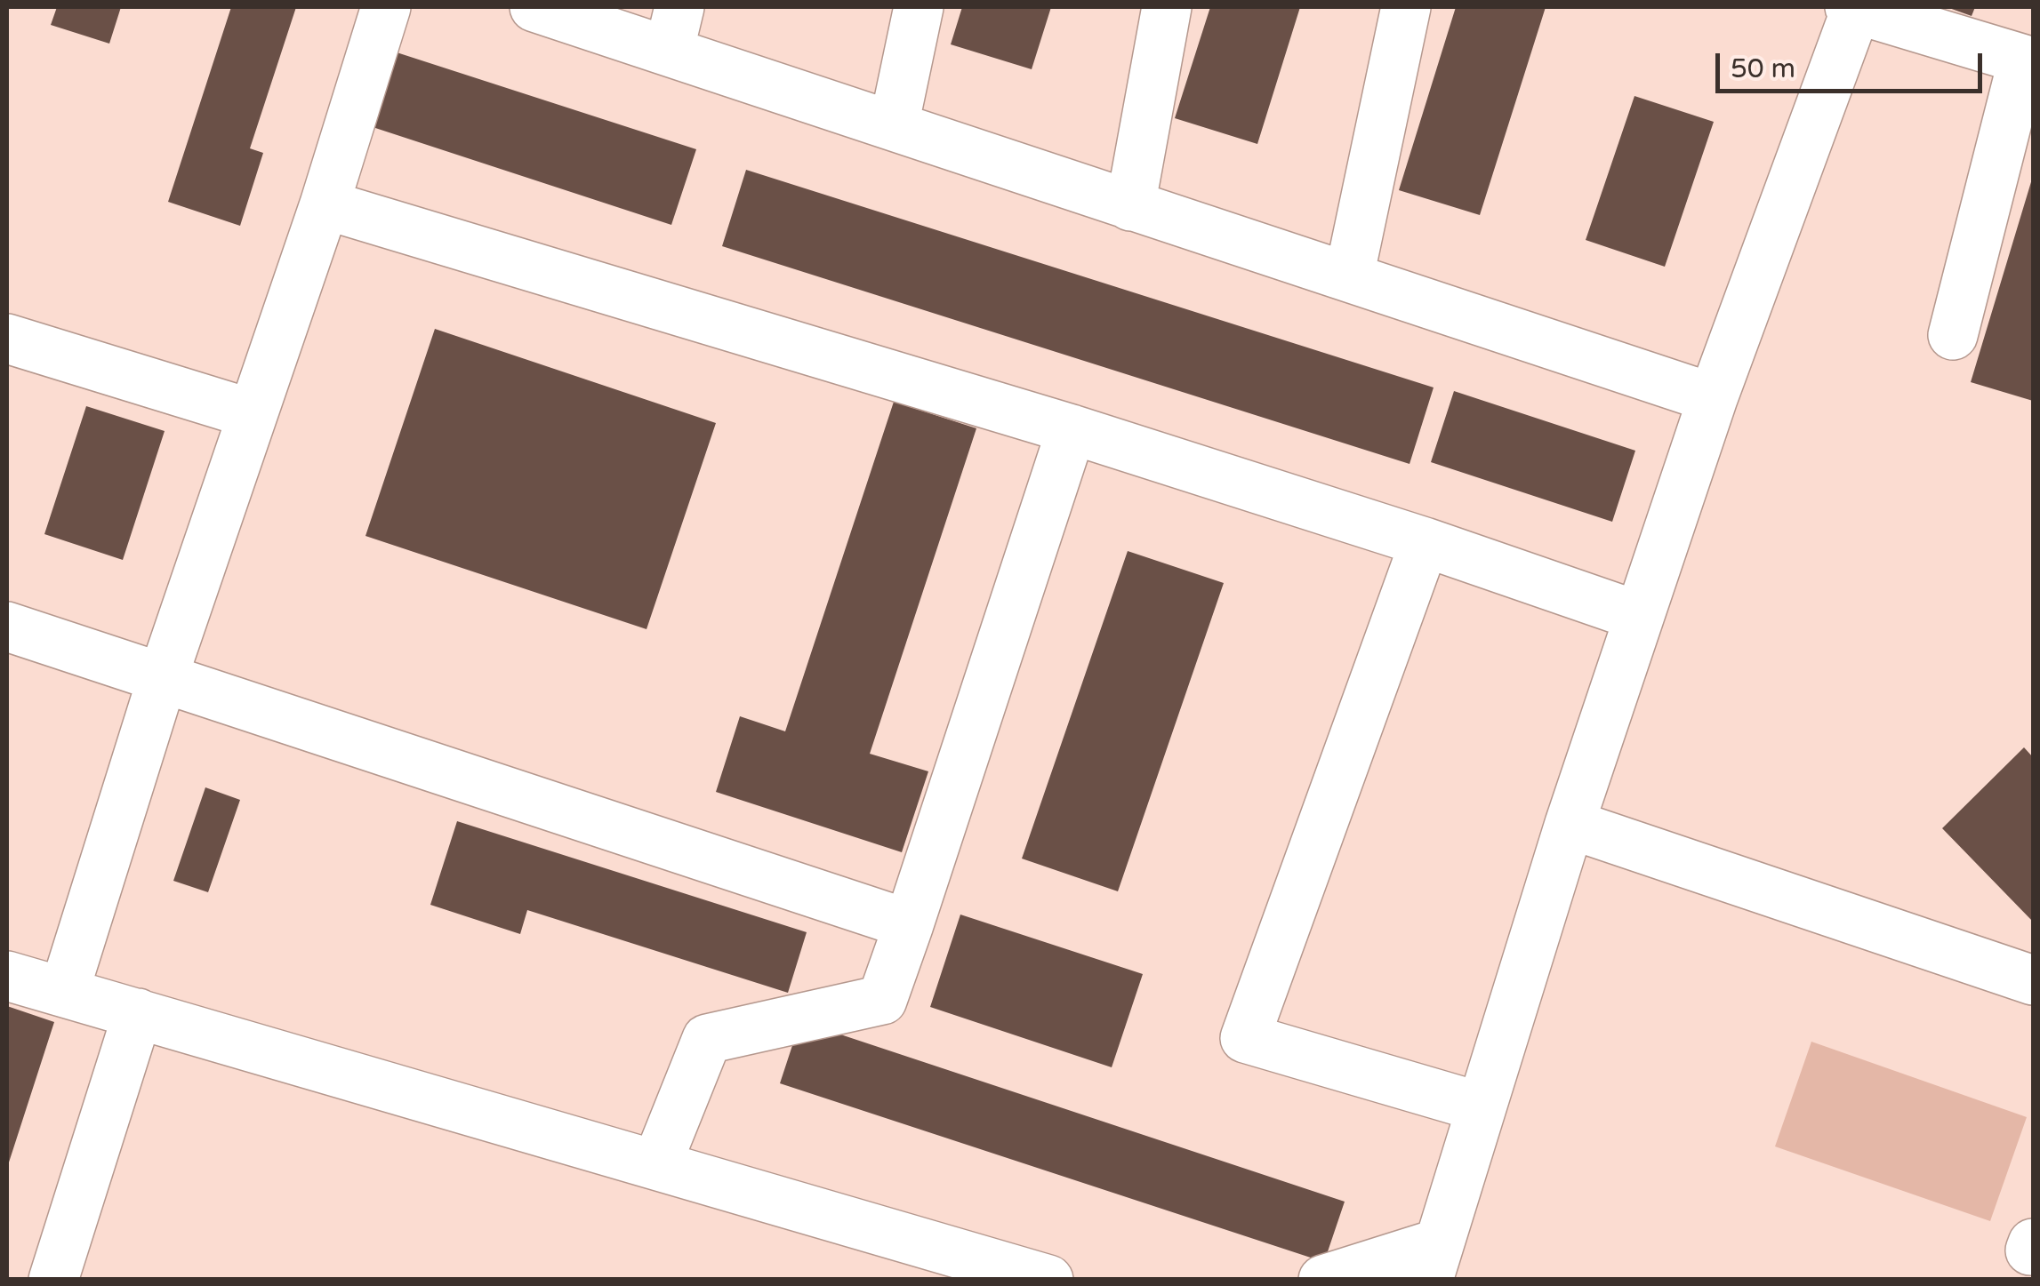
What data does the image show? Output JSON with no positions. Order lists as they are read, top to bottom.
{
  "scale_bar": "50 m"
}
